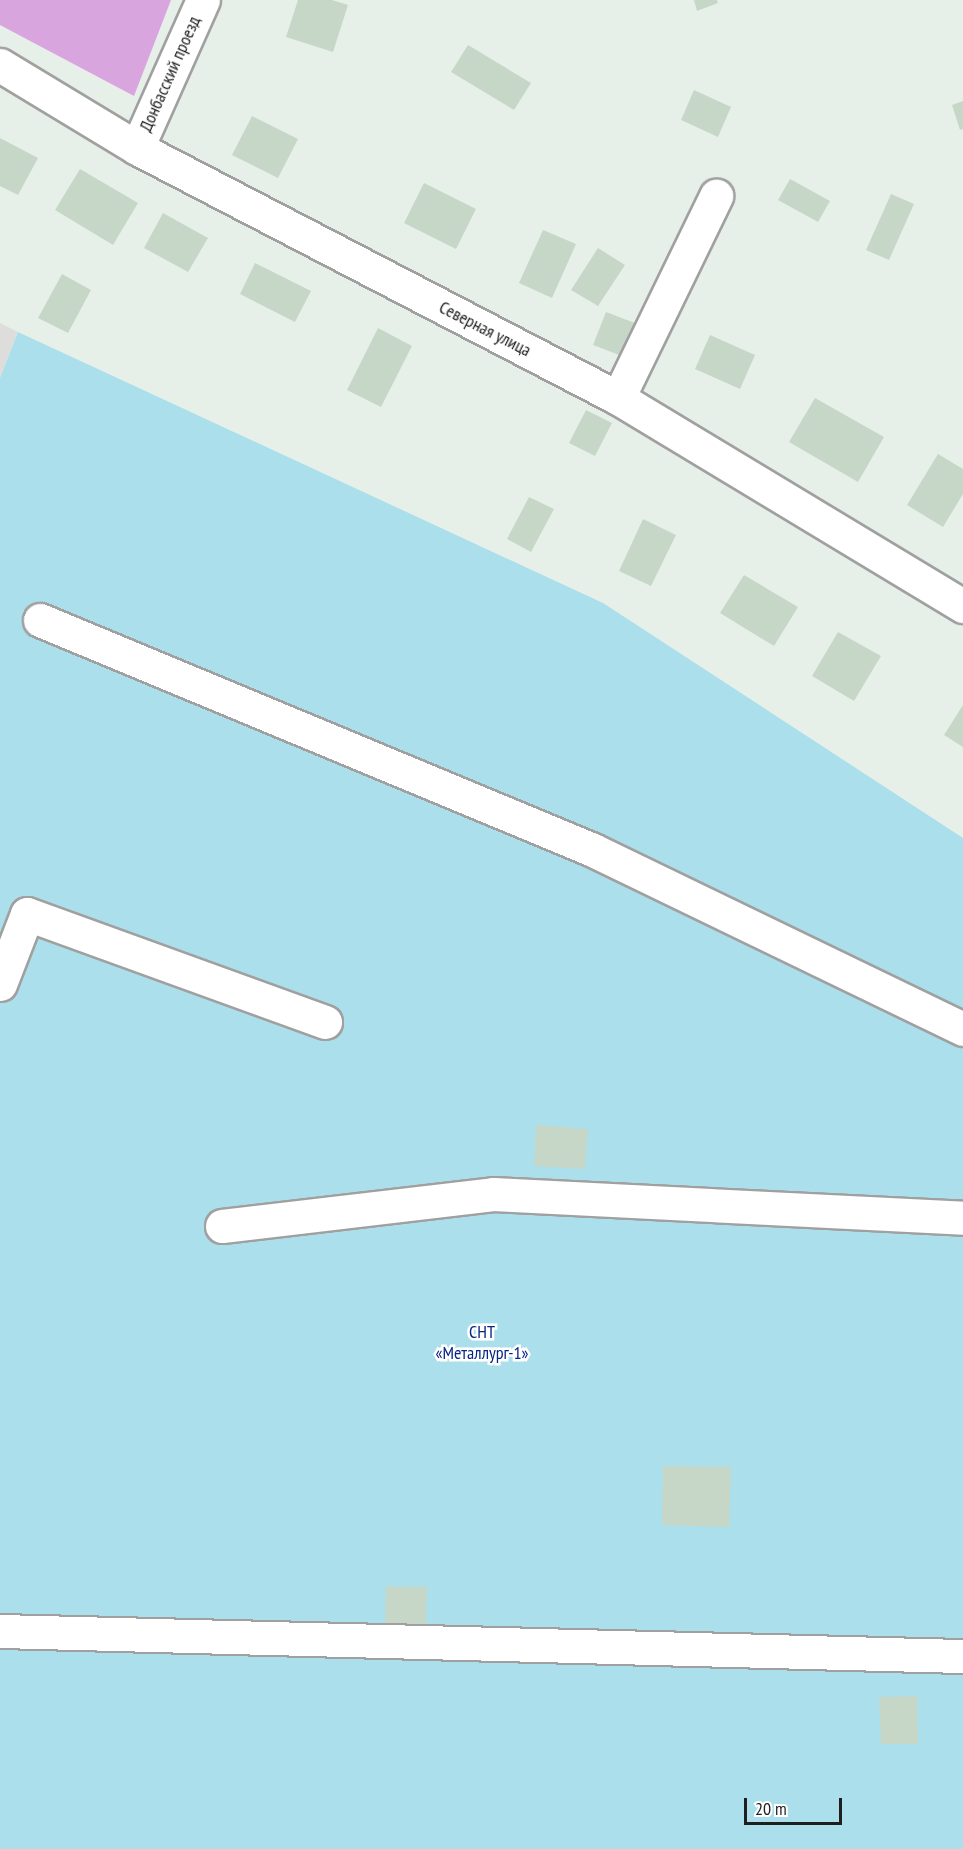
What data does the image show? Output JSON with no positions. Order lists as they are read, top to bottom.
{
  "streets": {
    "street": ["Донбасский проезд", "Северная улица"]
  },
  "crossings": [
    ["Донбасский проезд", "Северная улица"]
  ],
  "parks": ["СНТ «Металлург-1»"],
  "scale_bar": "20 m"
}
